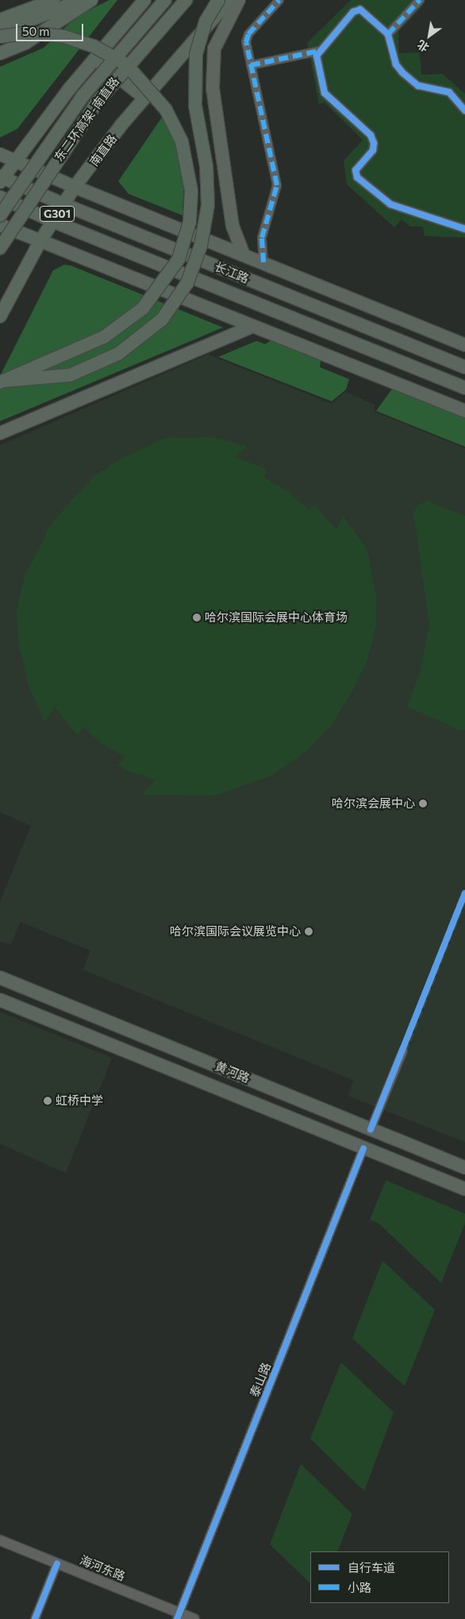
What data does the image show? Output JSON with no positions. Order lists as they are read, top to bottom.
{
  "streets": {
    "highway": [
      "东二环高架-南直路",
      "南直路",
      "G301",
      "长江路"
    ],
    "main road": ["黄河路"],
    "street": ["泰山路", "海河东路"]
  },
  "crossings": [
    ["南直路", "长江路"],
    ["黄河路", "泰山路"],
    ["泰山路", "海河东路"]
  ],
  "places": [
    "哈尔滨国际会展中心体育场",
    "哈尔滨会展中心",
    "哈尔滨国际会议展览中心",
    "虹桥中学"
  ],
  "legend": ["自行车道", "小路"],
  "scale_bar": "50 m",
  "north": "bottom left"
}
